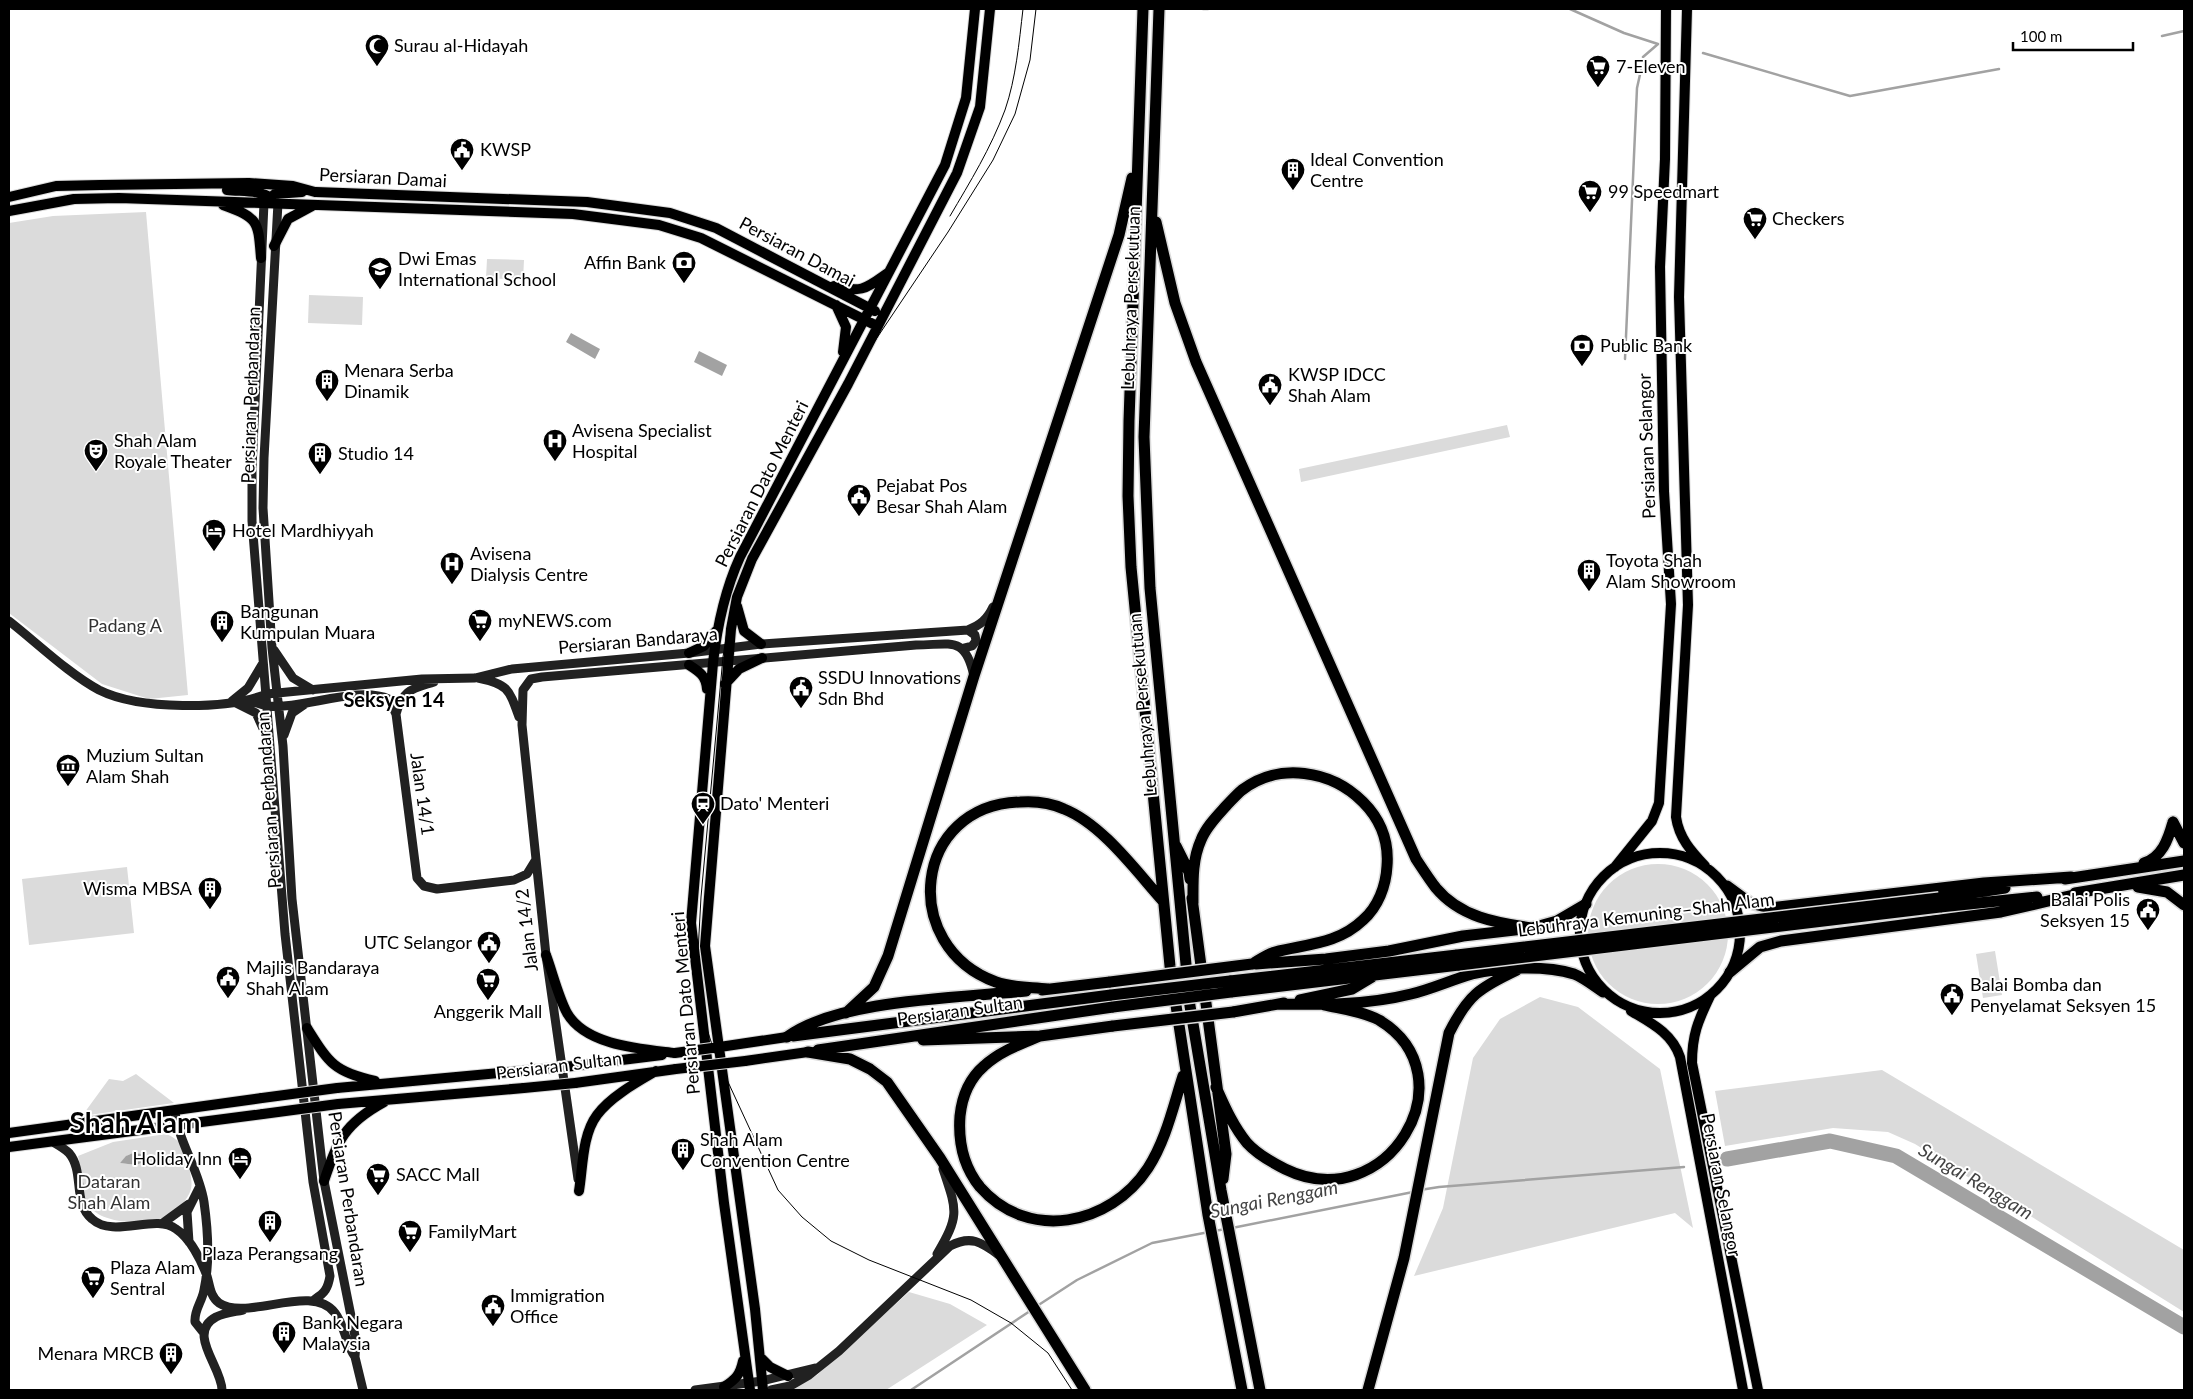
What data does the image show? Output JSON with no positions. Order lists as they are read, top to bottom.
{
  "streets": {
    "highway": ["Lebuhraya Persekutuan", "Lebuhraya Kemuning–Shah Alam", "Persiaran Sultan"],
    "main road": [
      "Persiaran Damai",
      "Persiaran Perbandaran",
      "Persiaran Selangor",
      "Persiaran Dato Menteri",
      "Persiaran Bandaraya",
      "Jalan 14/1",
      "Jalan 14/2"
    ]
  },
  "crossings": [
    ["Persiaran Damai", "Persiaran Perbandaran"],
    ["Persiaran Damai", "Persiaran Dato Menteri"],
    ["Persiaran Perbandaran", "Persiaran Bandaraya"],
    ["Persiaran Dato Menteri", "Persiaran Bandaraya"],
    ["Persiaran Bandaraya", "Jalan 14/1"],
    ["Persiaran Bandaraya", "Jalan 14/2"],
    ["Jalan 14/1", "Jalan 14/2"],
    ["Lebuhraya Kemuning–Shah Alam", "Persiaran Sultan"]
  ],
  "districts": ["Seksyen 14", "Shah Alam"],
  "water": ["Sungai Renggam"],
  "parks": ["Padang A", "Dataran Shah Alam"],
  "places": {
    "mosque": ["Surau al-Hidayah"],
    "supermarket": [
      "7-Eleven",
      "99 Speedmart",
      "Checkers",
      "myNEWS.com",
      "Anggerik Mall",
      "SACC Mall",
      "FamilyMart",
      "Plaza Alam Sentral"
    ],
    "public building": [
      "KWSP",
      "KWSP IDCC Shah Alam",
      "Pejabat Pos Besar Shah Alam",
      "SSDU Innovations Sdn Bhd",
      "Balai Polis Seksyen 15",
      "UTC Selangor",
      "Majlis Bandaraya Shah Alam",
      "Balai Bomba dan Penyelamat Seksyen 15",
      "Immigration Office"
    ],
    "building": [
      "Ideal Convention Centre",
      "Menara Serba Dinamik",
      "Studio 14",
      "Toyota Shah Alam Showroom",
      "Bangunan Kumpulan Muara",
      "Wisma MBSA",
      "Shah Alam Convention Centre",
      "Plaza Perangsang",
      "Bank Negara Malaysia",
      "Menara MRCB"
    ],
    "bank": ["Affin Bank", "Public Bank"],
    "school or university": ["Dwi Emas International School"],
    "hospital": ["Avisena Specialist Hospital", "Avisena Dialysis Centre"],
    "theatre": ["Shah Alam Royale Theater"],
    "hotel": ["Hotel Mardhiyyah", "Holiday Inn"],
    "museum": ["Muzium Sultan Alam Shah"],
    "station": ["Dato' Menteri"]
  },
  "scale_bar": "100 m"
}
